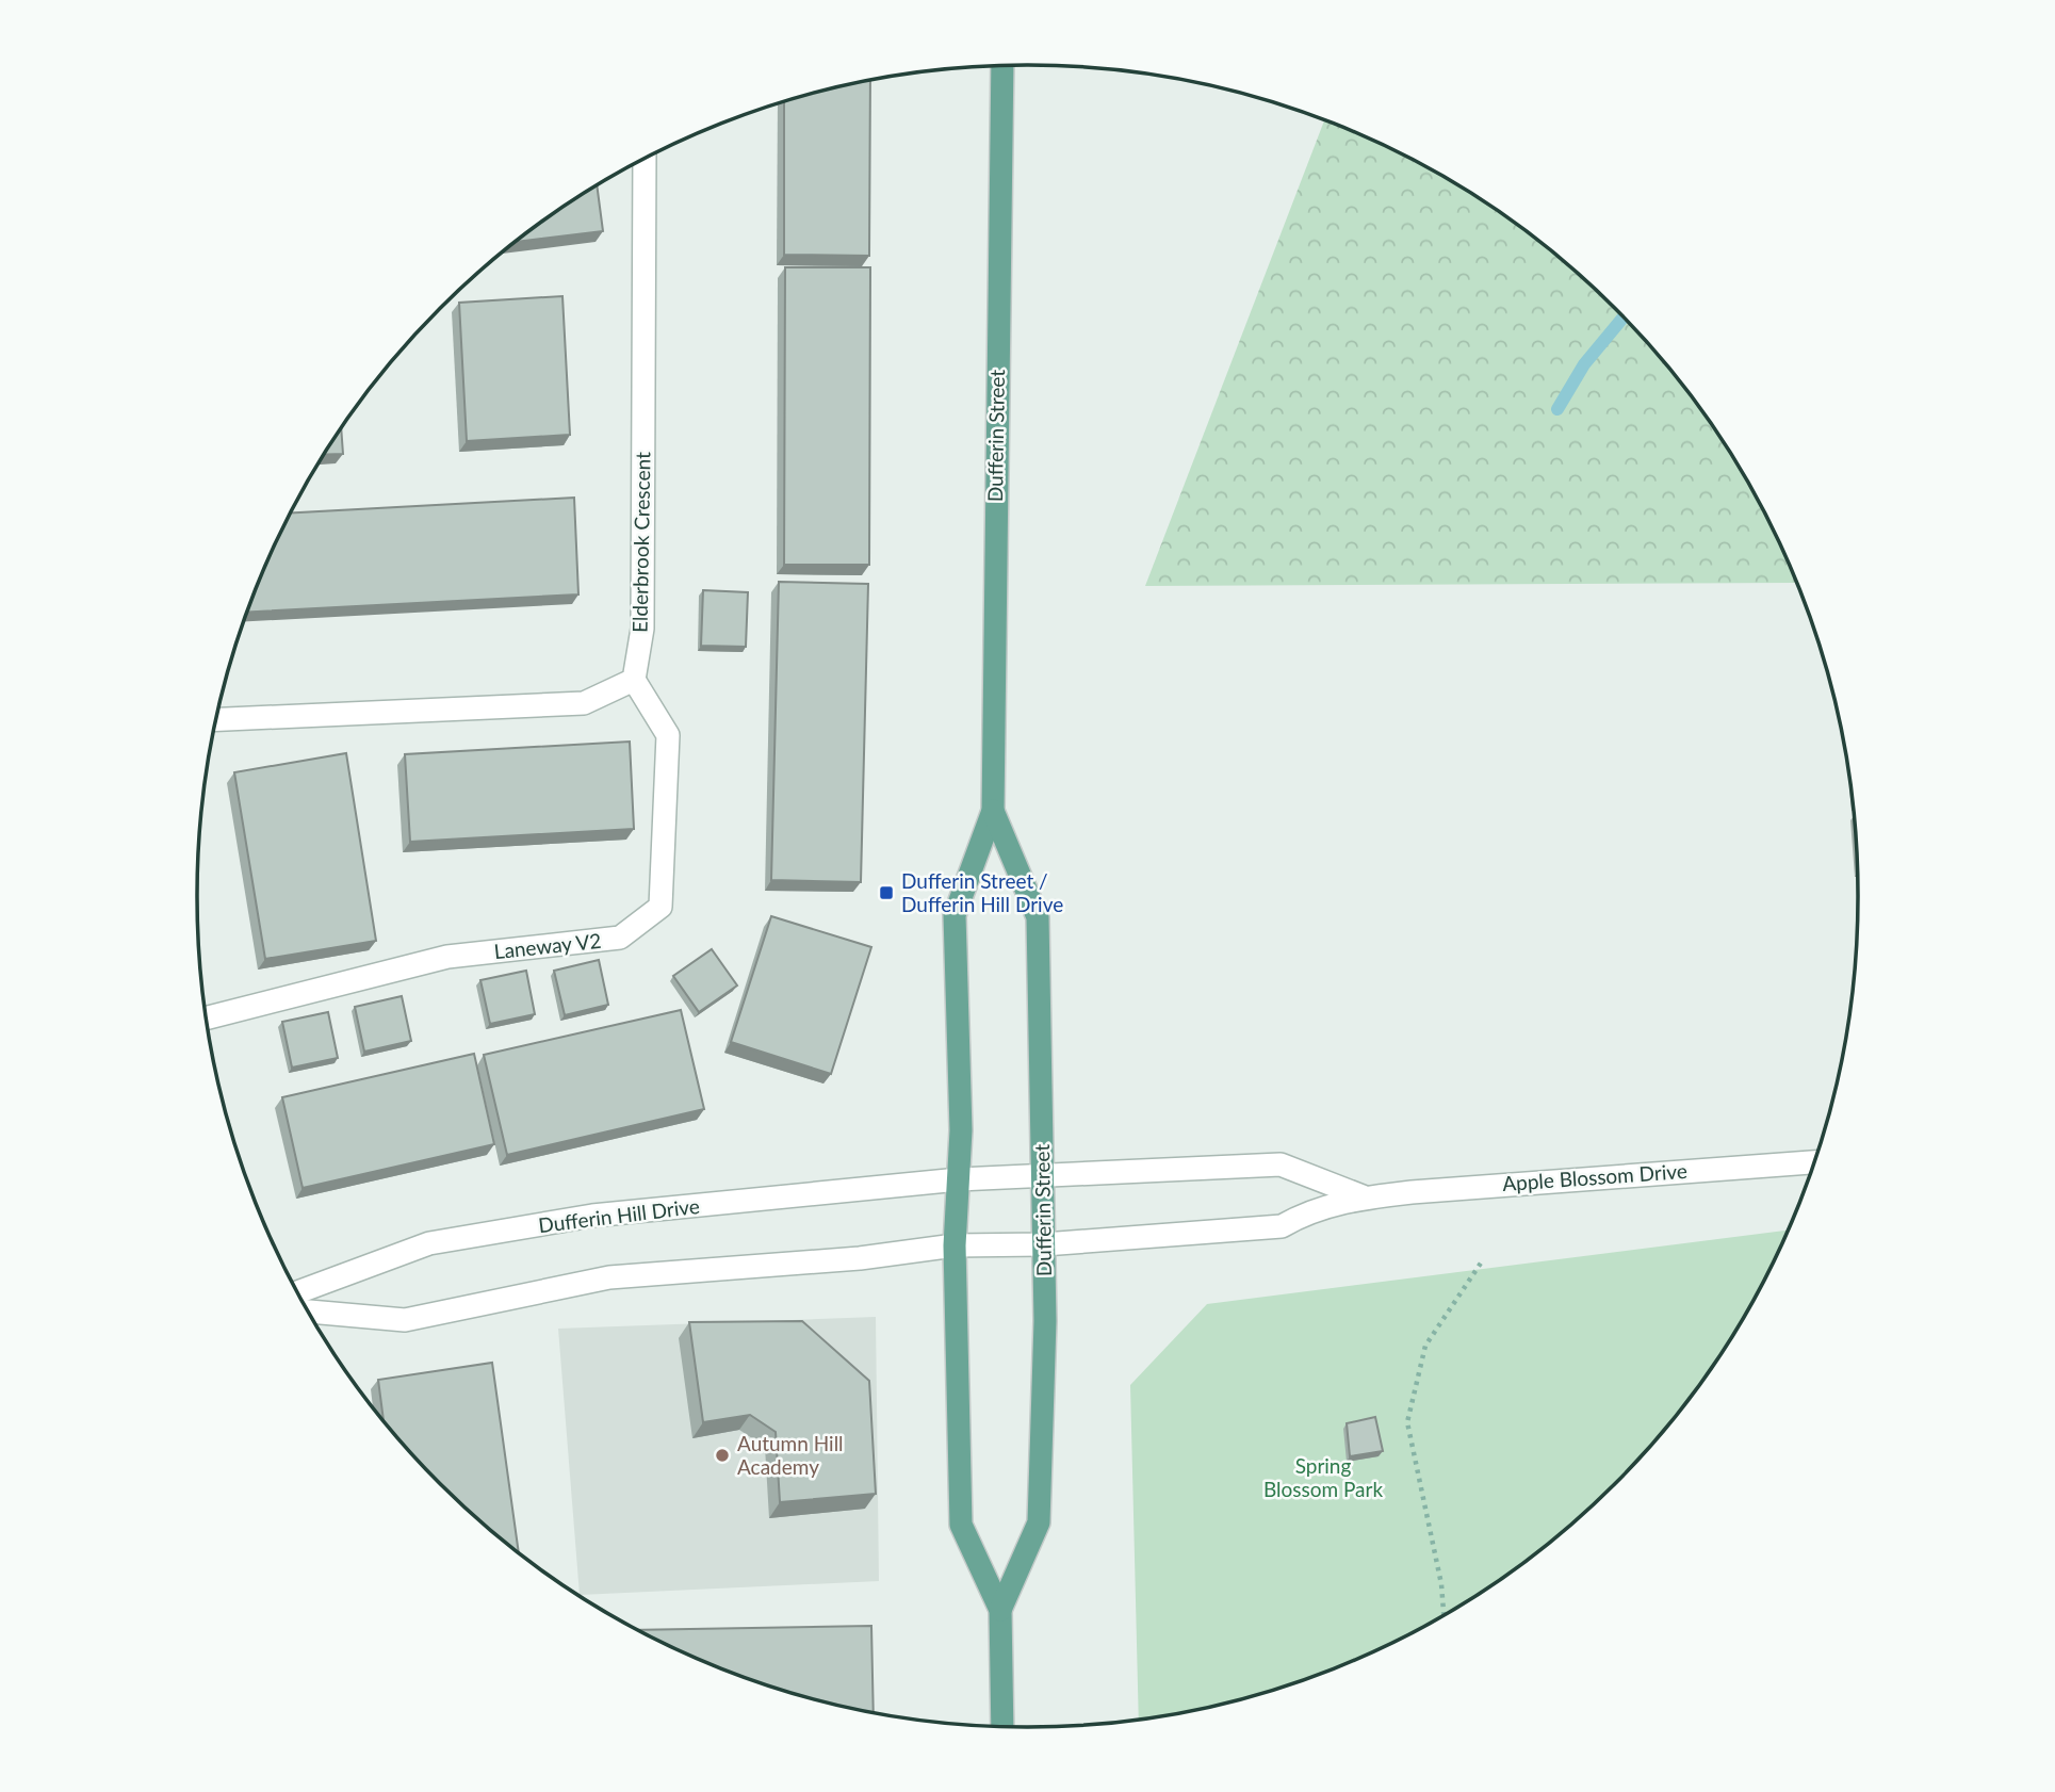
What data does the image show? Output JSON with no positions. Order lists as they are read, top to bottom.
{
  "streets": {
    "main road": ["Dufferin Street"],
    "street": [
      "Elderbrook Crescent",
      "Laneway V2",
      "Apple Blossom Drive",
      "Dufferin Hill Drive"
    ]
  },
  "crossings": [
    ["Dufferin Street", "Apple Blossom Drive"],
    ["Dufferin Street", "Dufferin Hill Drive"],
    ["Elderbrook Crescent", "Laneway V2"],
    ["Apple Blossom Drive", "Dufferin Hill Drive"]
  ],
  "parks": ["Spring Blossom Park"],
  "places": {
    "transit": ["Dufferin Street / Dufferin Hill Drive"],
    "other": ["Autumn Hill Academy"]
  }
}
